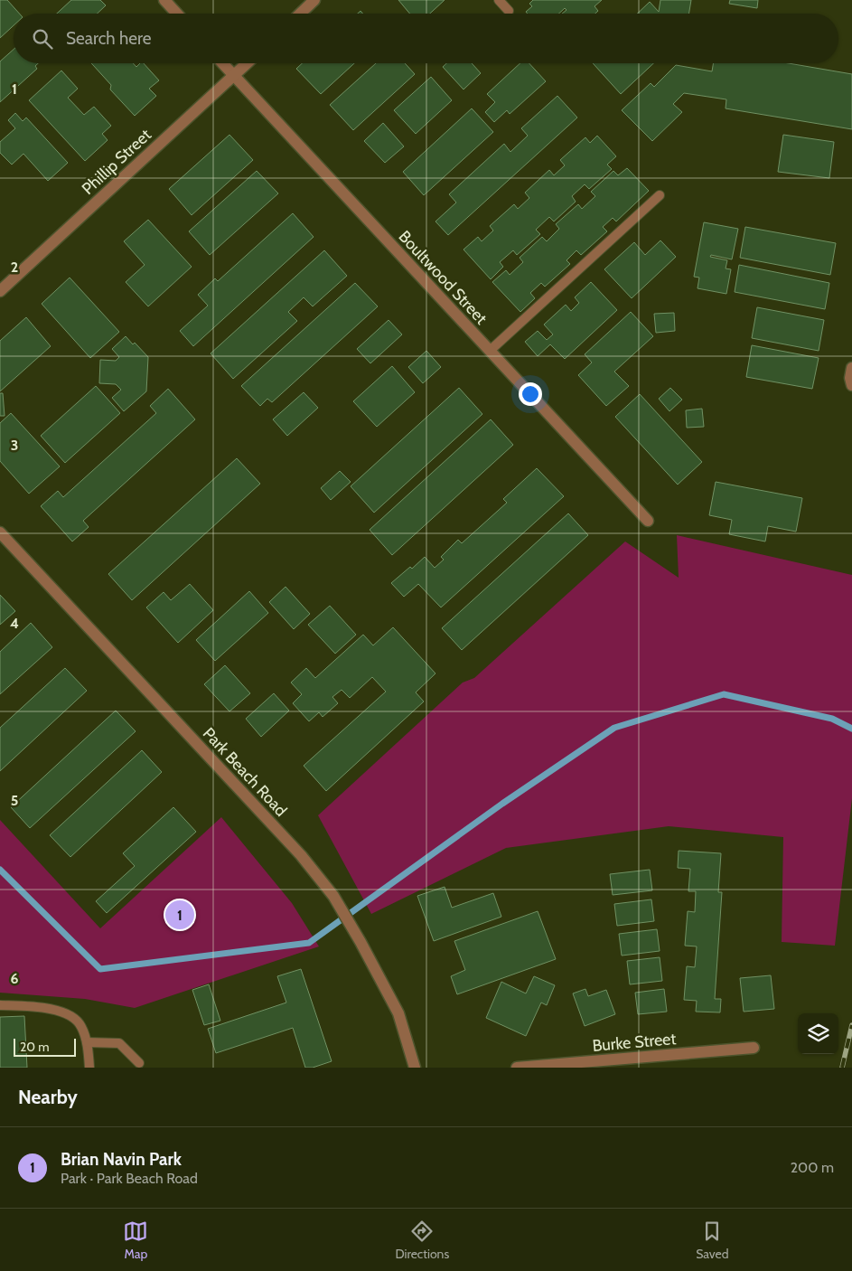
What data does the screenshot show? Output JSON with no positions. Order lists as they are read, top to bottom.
{
  "streets": {
    "street": [
      "Phillip Street",
      "Boultwood Street",
      "Park Beach Road",
      "Burke Street"
    ]
  },
  "crossings": [
    ["Phillip Street", "Boultwood Street"]
  ],
  "scale_bar": "20 m",
  "page": {
    "search": "Search here",
    "pins": "1",
    "scale": "20 m",
    "heading": "Nearby",
    "list": [
      {
        "mark": "1",
        "name": "Brian Navin Park",
        "note": "Park · Park Beach Road",
        "value": "200 m"
      }
    ],
    "nav": ["Map", "Directions", "Saved"]
  },
  "grid": {
    "rows": [
      "1",
      "2",
      "3",
      "4",
      "5",
      "6"
    ]
  }
}
